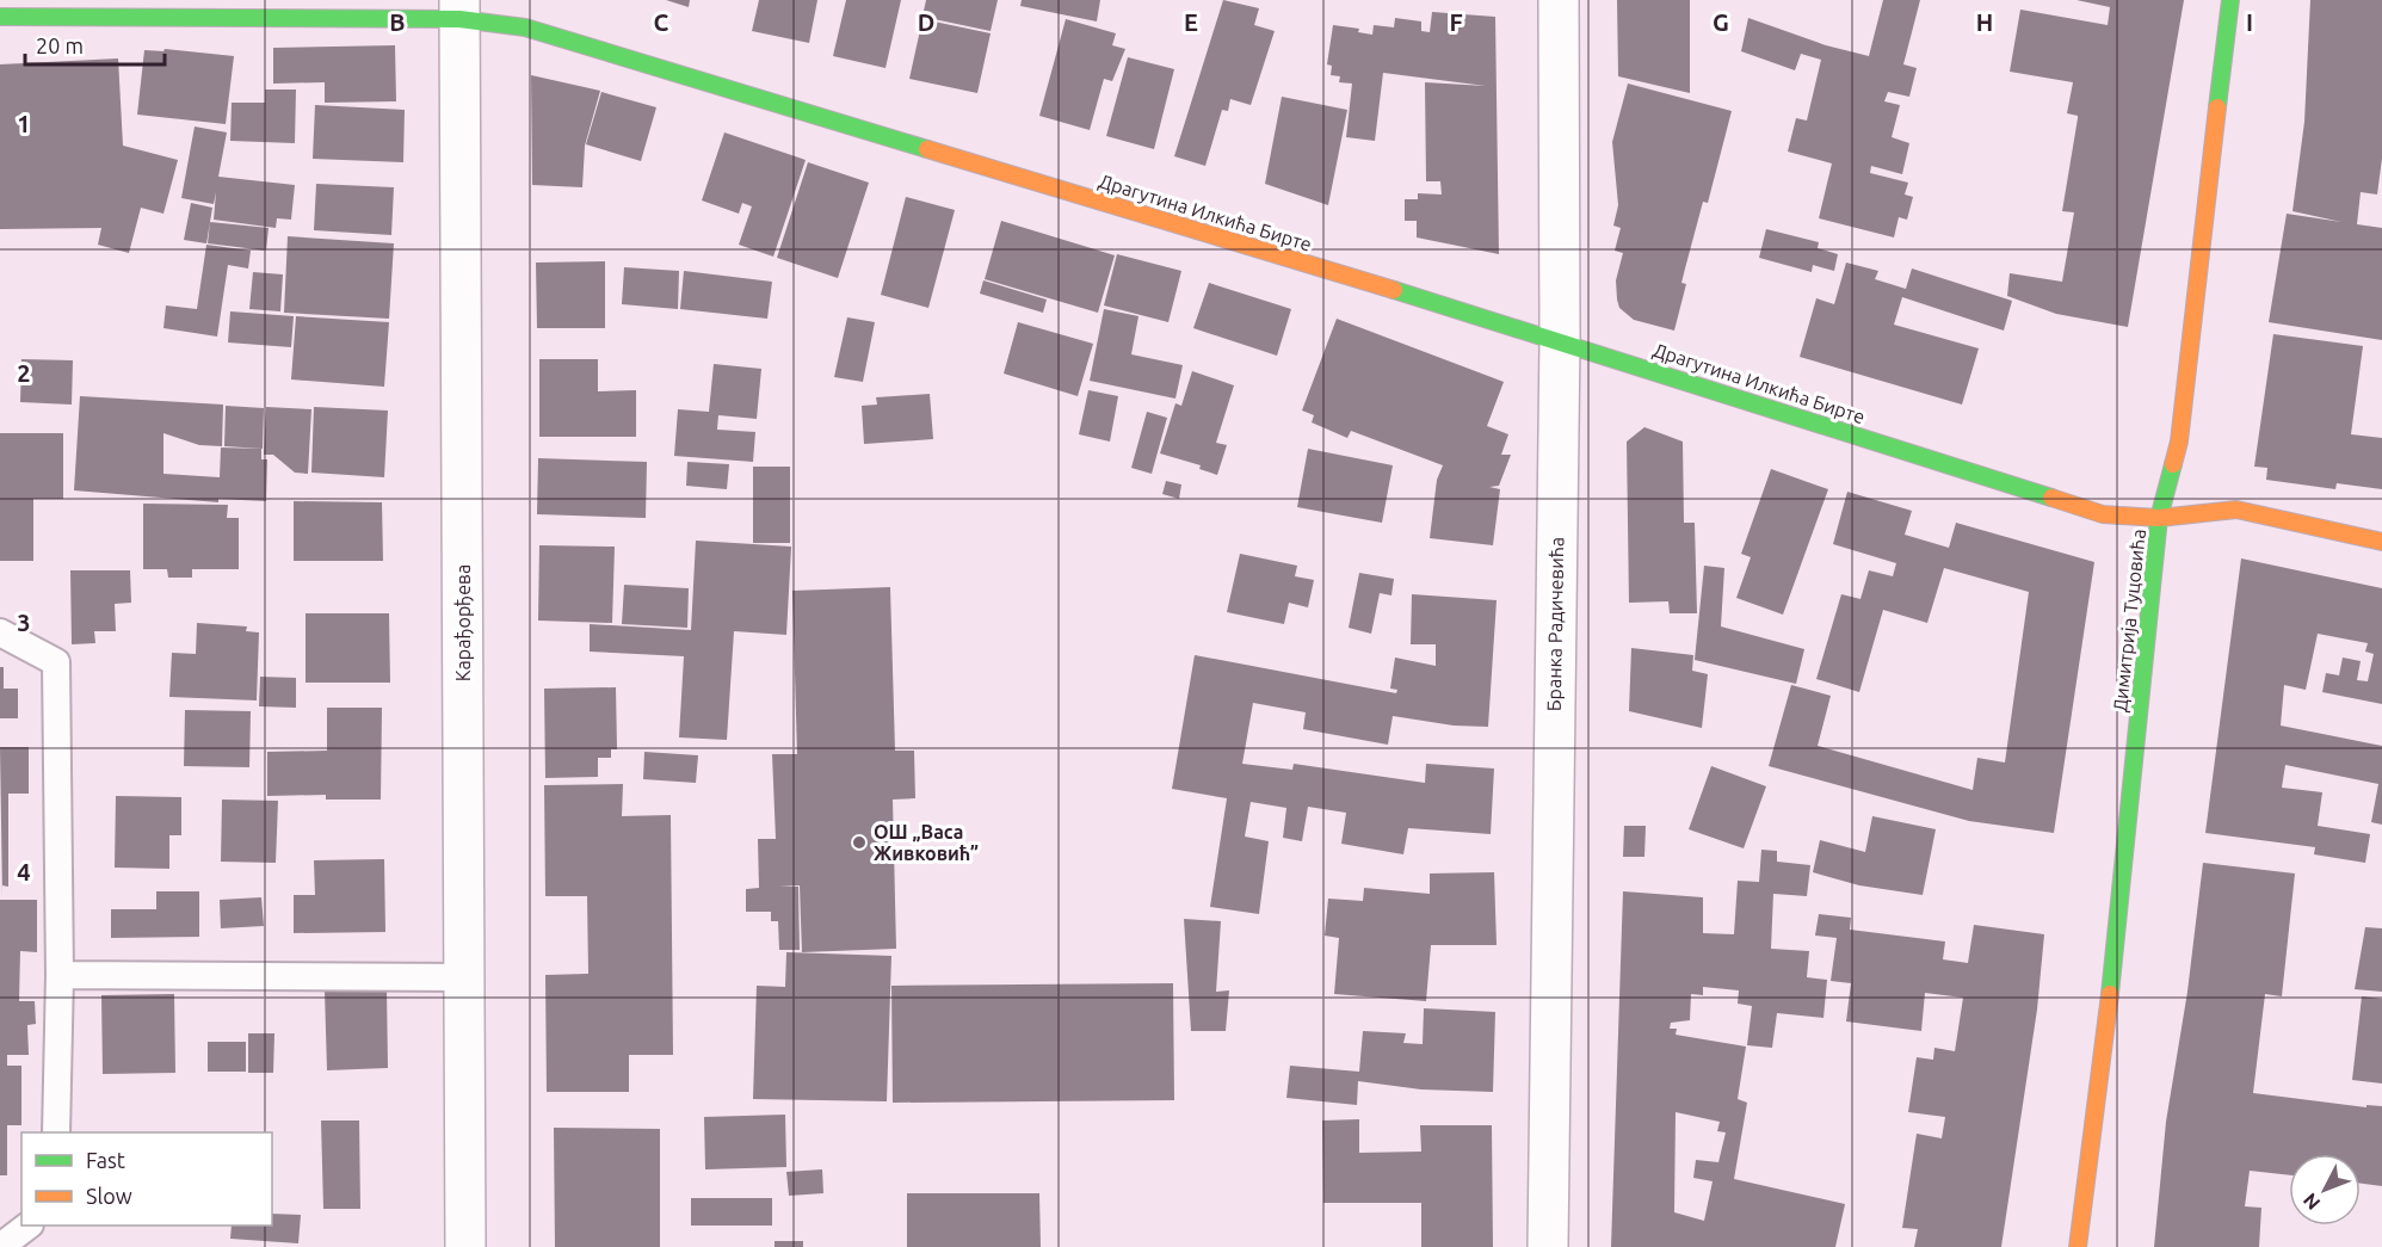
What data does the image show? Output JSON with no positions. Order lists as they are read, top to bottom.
{
  "streets": {
    "street": [
      "Драгутина Илкића Бирте",
      "Димитрија Туцовића",
      "Карађорђева",
      "Бранка Радичевића"
    ]
  },
  "crossings": [
    ["Драгутина Илкића Бирте", "Димитрија Туцовића"],
    ["Драгутина Илкића Бирте", "Карађорђева"],
    ["Драгутина Илкића Бирте", "Бранка Радичевића"]
  ],
  "places": ["ОШ „Васа Живковић”"],
  "legend": ["Fast", "Slow"],
  "scale_bar": "20 m",
  "north": "bottom left",
  "grid": {
    "columns": [
      "B",
      "C",
      "D",
      "E",
      "F",
      "G",
      "H",
      "I"
    ],
    "rows": [
      "1",
      "2",
      "3",
      "4"
    ]
  }
}
